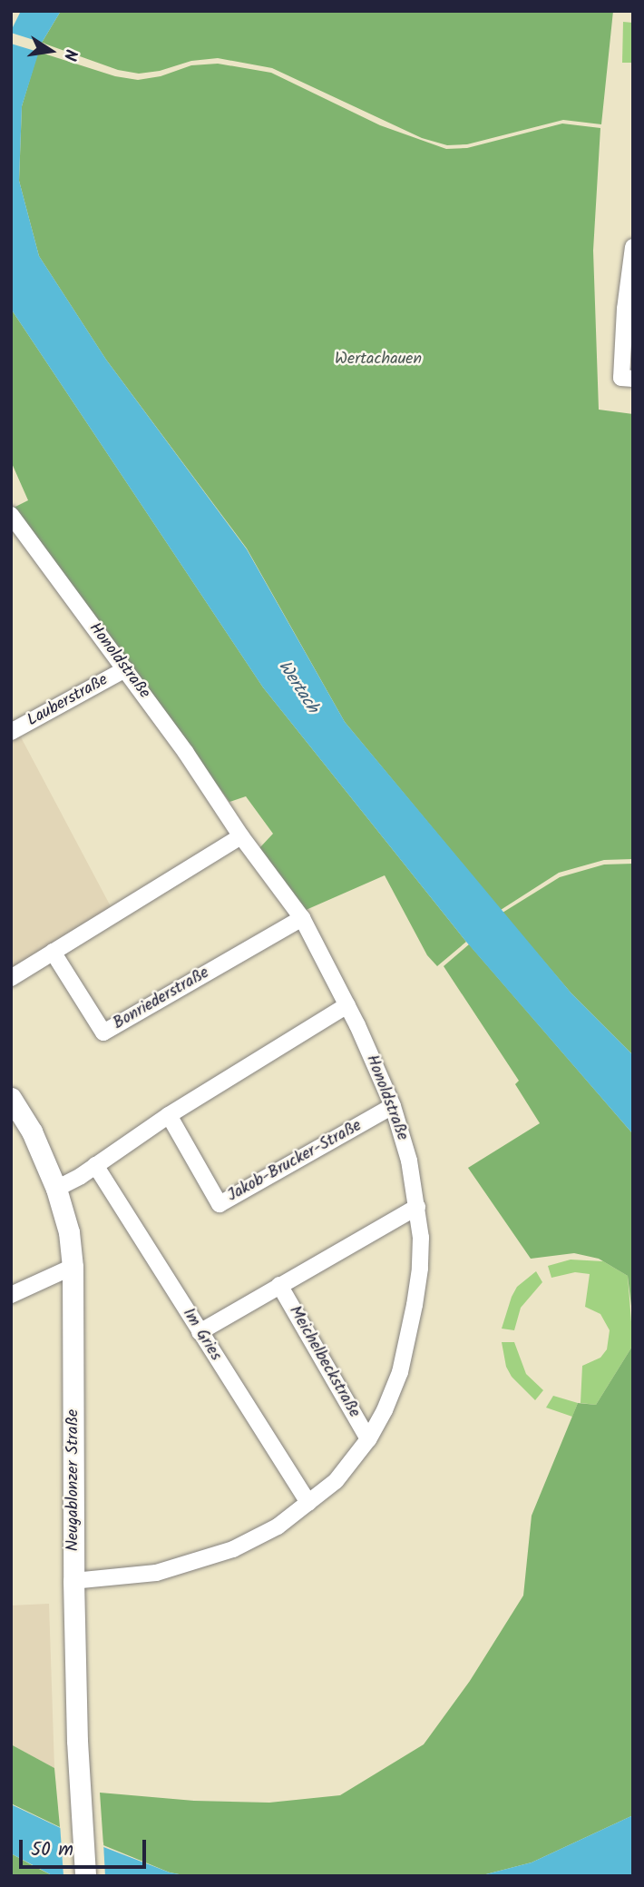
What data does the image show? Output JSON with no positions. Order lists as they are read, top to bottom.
{
  "streets": {
    "street": [
      "Honoldstraße",
      "Lauberstraße",
      "Bonriederstraße",
      "Jakob-Brucker-Straße",
      "Im Gries",
      "Meichelbeckstraße",
      "Neugablonzer Straße"
    ]
  },
  "crossings": [
    ["Honoldstraße", "Lauberstraße"],
    ["Honoldstraße", "Bonriederstraße"],
    ["Honoldstraße", "Jakob-Brucker-Straße"],
    ["Honoldstraße", "Im Gries"],
    ["Honoldstraße", "Meichelbeckstraße"],
    ["Honoldstraße", "Neugablonzer Straße"]
  ],
  "water": ["Wertach"],
  "parks": ["Wertachauen"],
  "scale_bar": "50 m",
  "north": "right"
}
